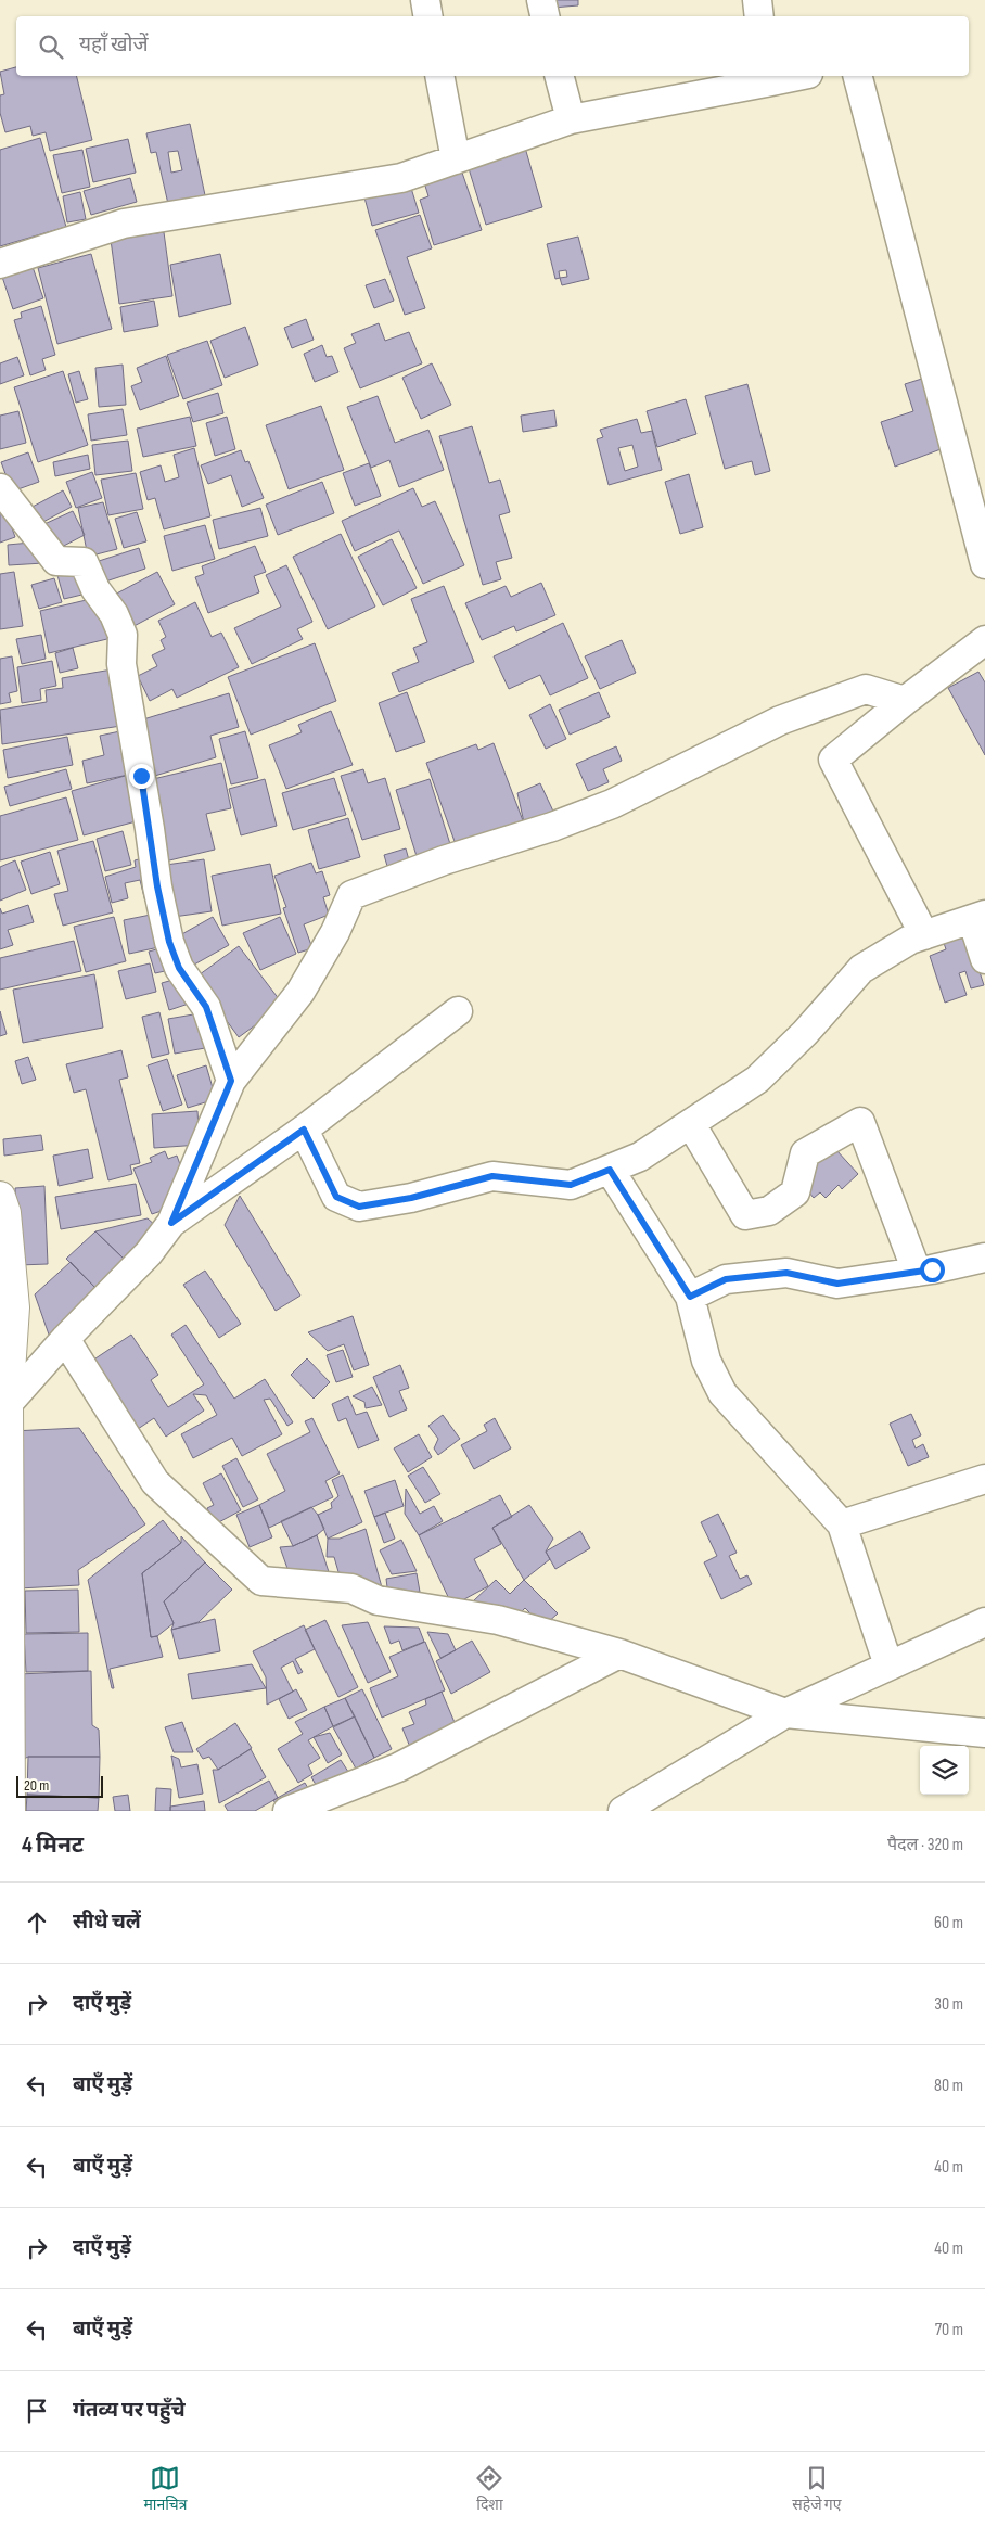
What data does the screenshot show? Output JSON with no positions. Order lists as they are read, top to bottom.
{
  "scale_bar": "20 m",
  "page": {
    "search": "यहाँ खोजें",
    "scale": "20 m",
    "heading": ["4 मिनट", "पैदल · 320 m"],
    "list": [
      ["सीधे चलें", "60 m"],
      ["दाएँ मुड़ें", "30 m"],
      ["बाएँ मुड़ें", "80 m"],
      ["बाएँ मुड़ें", "40 m"],
      ["दाएँ मुड़ें", "40 m"],
      ["बाएँ मुड़ें", "70 m"],
      "गंतव्य पर पहुँचे"
    ],
    "nav": ["मानचित्र", "दिशा", "सहेजे गए"]
  }
}
